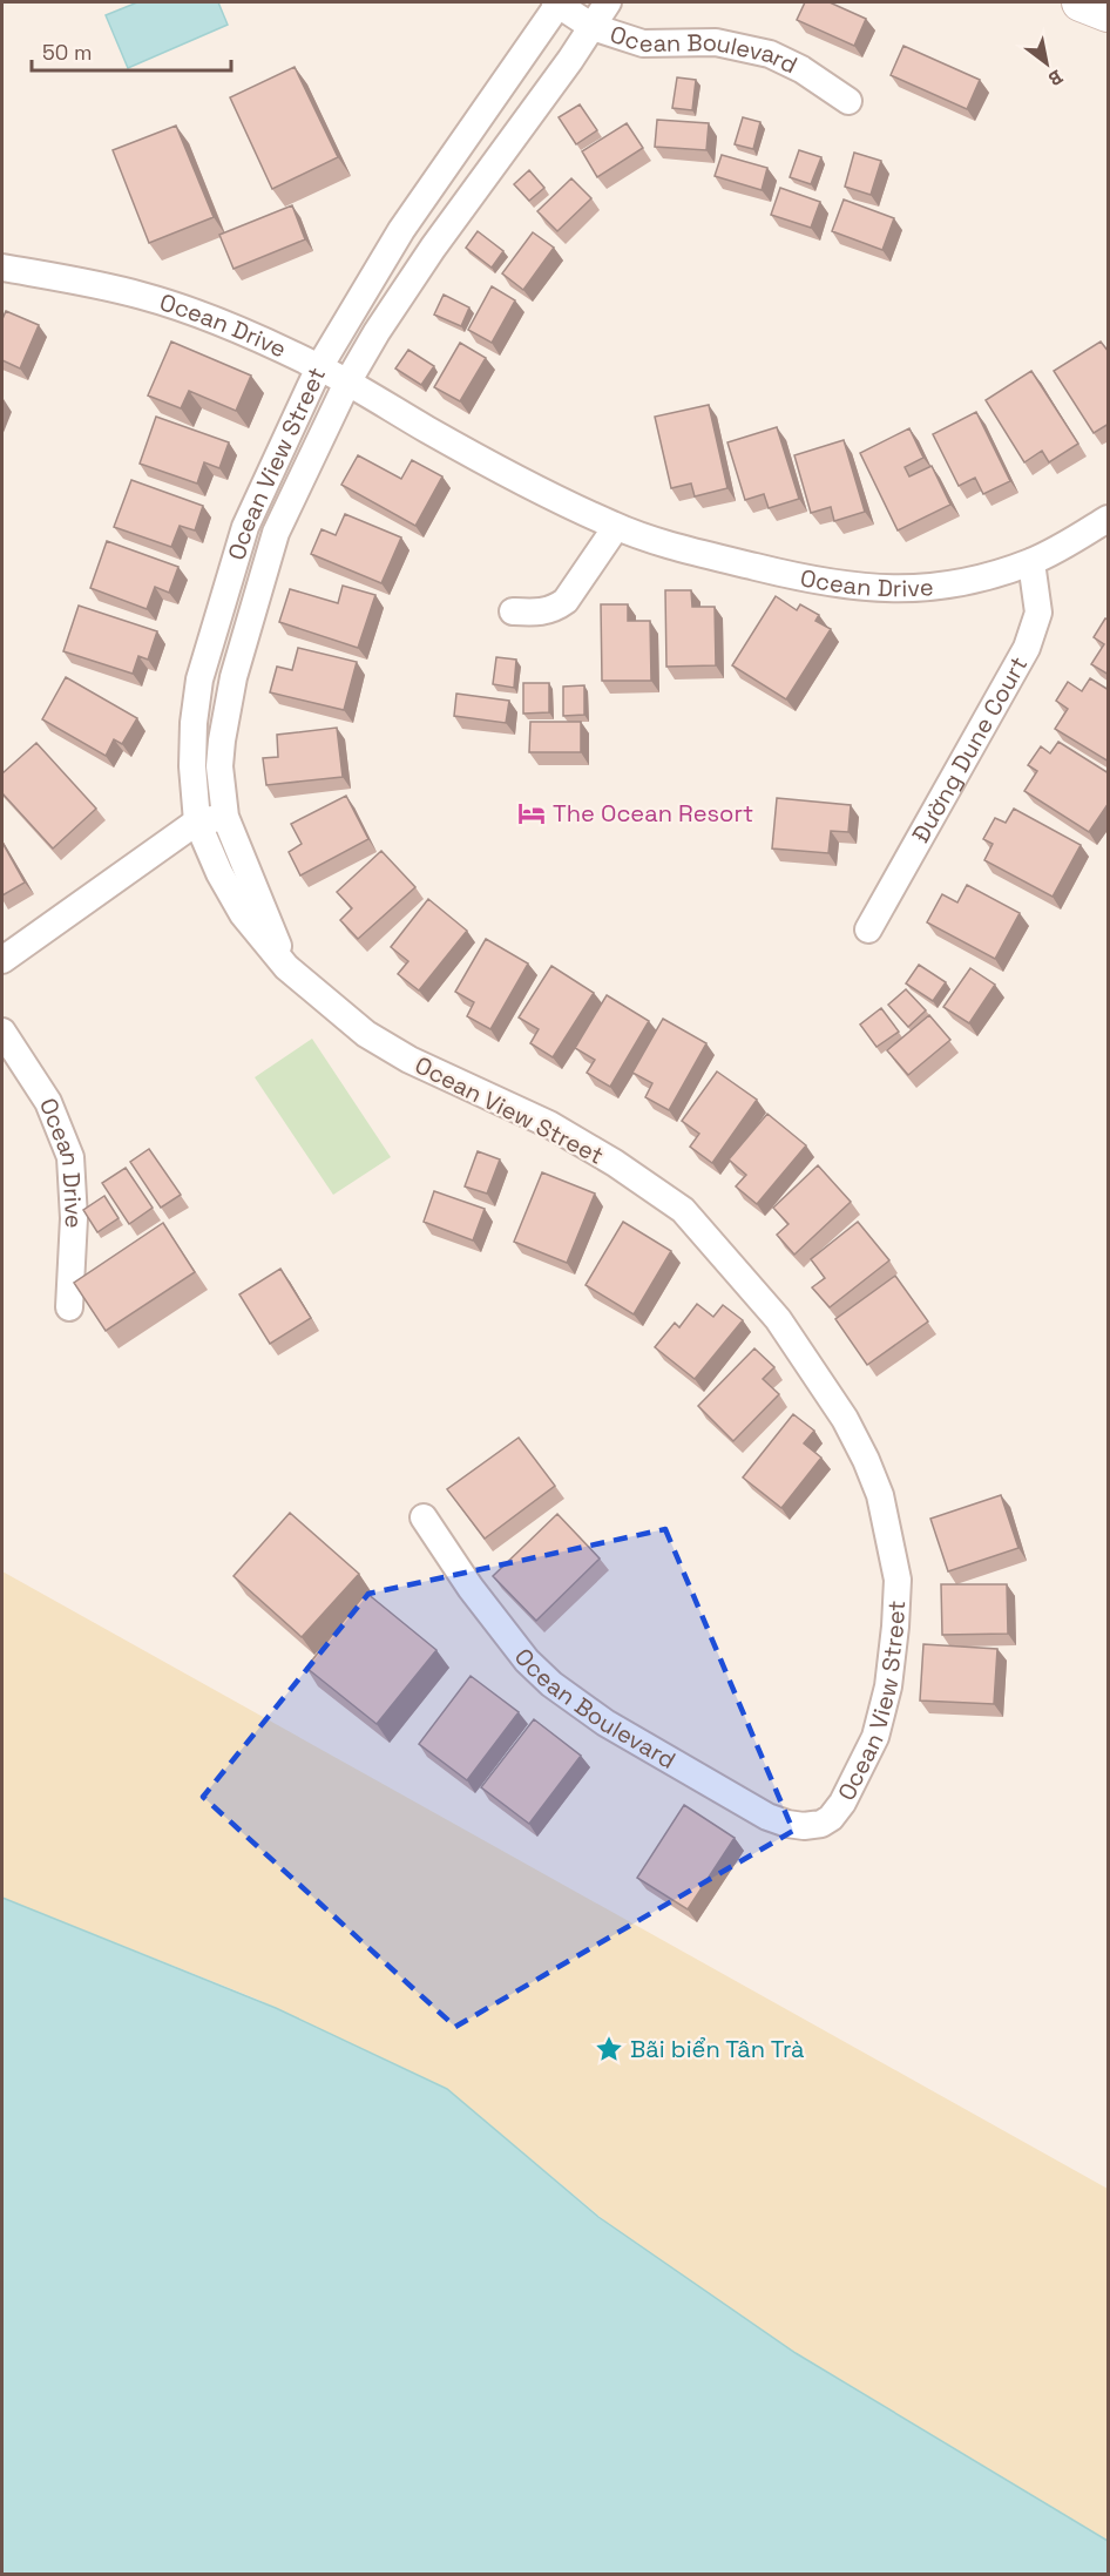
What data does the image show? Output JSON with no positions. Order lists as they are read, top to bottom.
{
  "streets": {
    "street": [
      "Ocean Boulevard",
      "Ocean Drive",
      "Ocean View Street",
      "Đường Dune Court"
    ]
  },
  "crossings": [
    ["Ocean Boulevard", "Ocean View Street"],
    ["Ocean Drive", "Ocean View Street"],
    ["Ocean Drive", "Đường Dune Court"]
  ],
  "places": {
    "hotel": ["The Ocean Resort"],
    "place": ["Bãi biển Tân Trà"]
  },
  "scale_bar": "50 m",
  "north": "bottom right"
}
